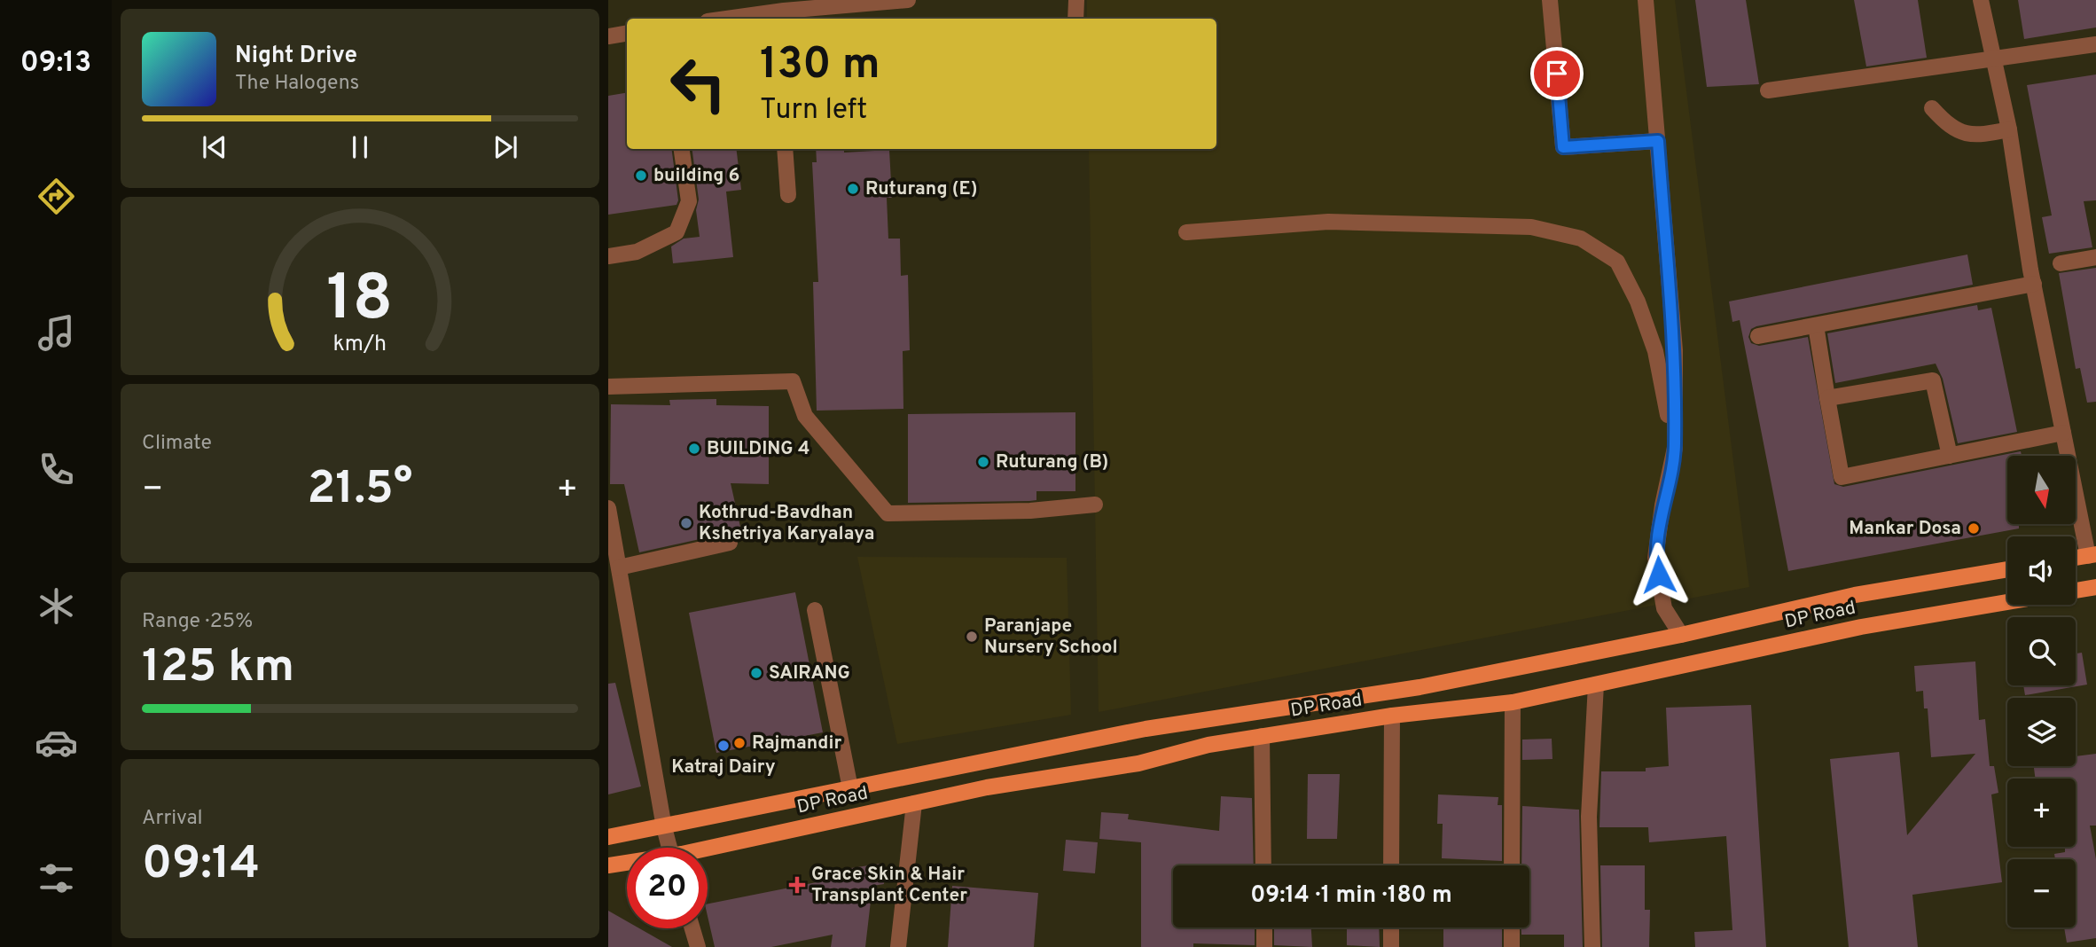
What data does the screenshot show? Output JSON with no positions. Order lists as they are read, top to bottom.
{
  "streets": {
    "main road": ["DP Road"]
  },
  "places": {
    "other": [
      "building 6",
      "Ruturang (E)",
      "BUILDING 4",
      "Ruturang (B)",
      "Kothrud-Bavdhan Kshetriya Karyalaya",
      "Mankar Dosa",
      "Paranjape Nursery School",
      "SAIRANG",
      "Rajmandir",
      "Katraj Dairy"
    ],
    "health": ["Grace Skin & Hair Transplant Center"]
  },
  "north": "bottom",
  "page": {
    "tabs": "09:13",
    "turn": ["130 m", "Turn left"],
    "song": ["Night Drive", "The Halogens"],
    "tile": [
      "Climate",
      ["Range · 25%", "125 km"],
      ["Arrival", "09:14"]
    ],
    "map_buttons": ["+", "−"],
    "heat": ["−", "21.5°", "+"],
    "limit": "20",
    "trip": "09:14 · 1 min · 180 m",
    "gauge": ["18", "km/h"]
  }
}
